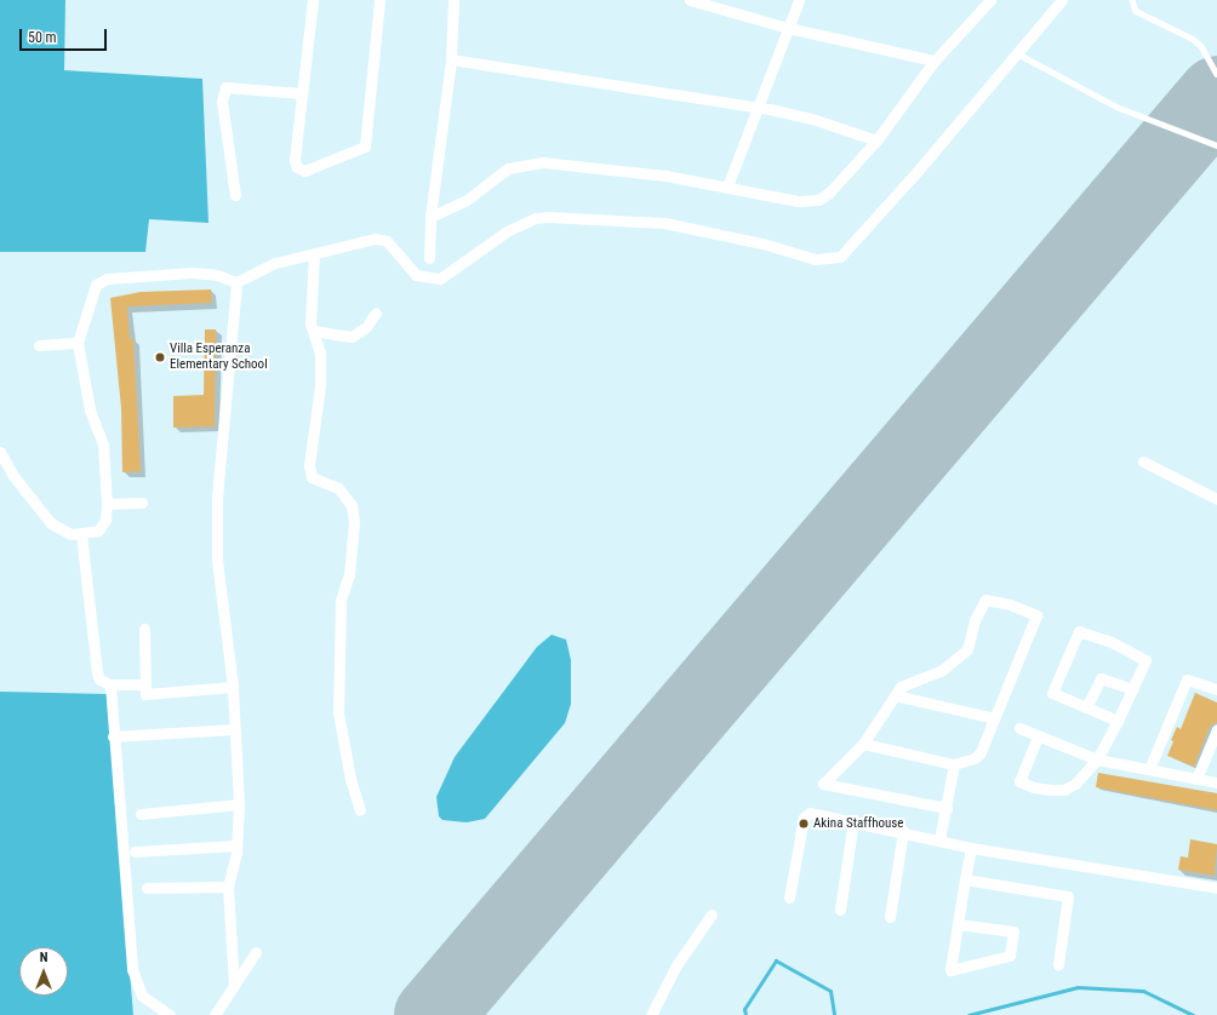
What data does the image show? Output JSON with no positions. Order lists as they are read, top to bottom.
{
  "places": ["Villa Esperanza Elementary School", "Akina Staffhouse"],
  "scale_bar": "50 m",
  "north": "top"
}
